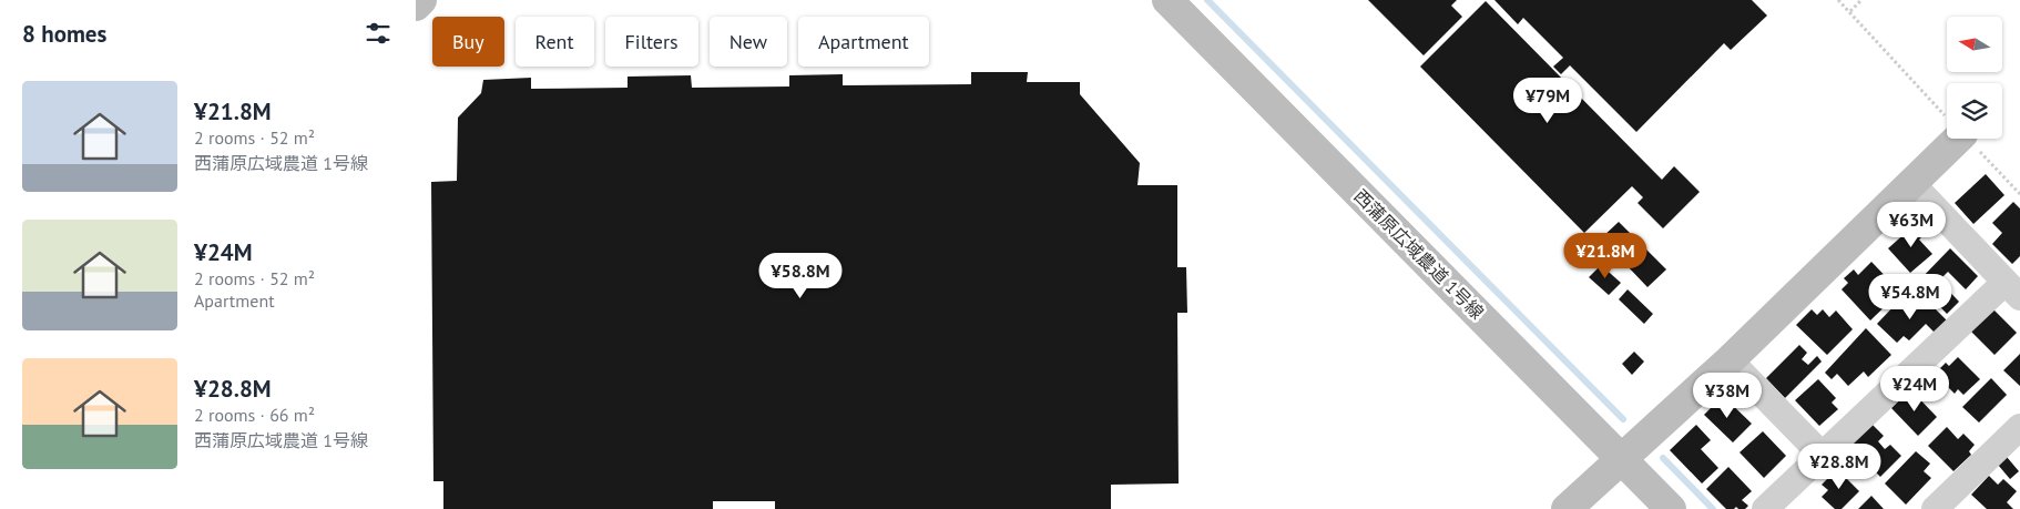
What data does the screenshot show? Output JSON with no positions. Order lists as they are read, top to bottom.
{
  "streets": {
    "street": ["西蒲原広域農道 1号線"]
  },
  "north": "left",
  "page": {
    "heading": "8 homes",
    "chip": [
      "Buy",
      "Rent",
      "Filters",
      "New",
      "Apartment"
    ],
    "list": [
      {
        "name": "¥21.8M",
        "note": "2 rooms · 52 m² · 西蒲原広域農道 1号線"
      },
      {
        "name": "¥24M",
        "note": "2 rooms · 52 m² · Apartment"
      },
      {
        "name": "¥28.8M",
        "note": "2 rooms · 66 m² · 西蒲原広域農道 1号線"
      }
    ],
    "price": [
      "¥79M",
      "¥63M",
      "¥21.8M",
      "¥58.8M",
      "¥54.8M",
      "¥24M",
      "¥38M",
      "¥28.8M"
    ]
  }
}
